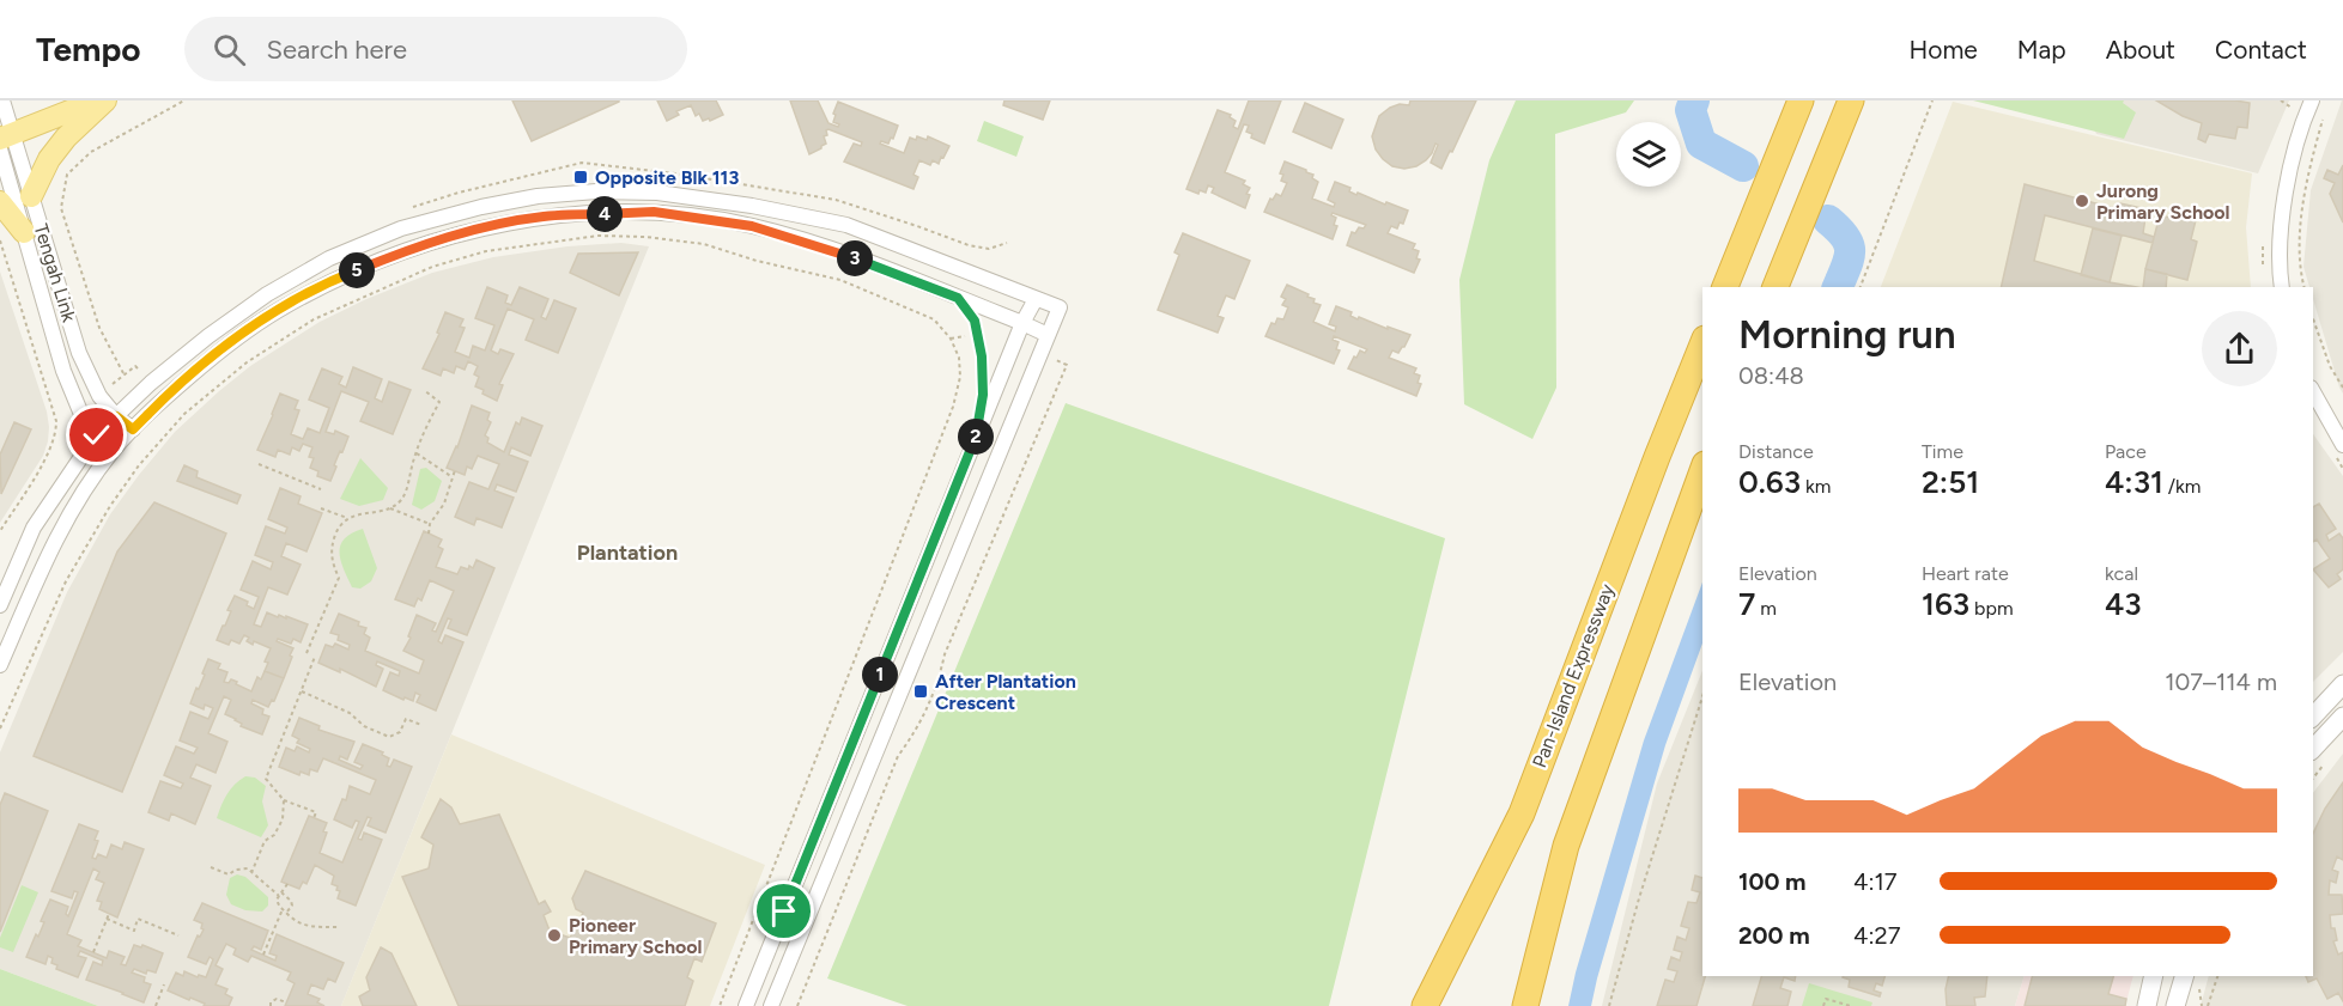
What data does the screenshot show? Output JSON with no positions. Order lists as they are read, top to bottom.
{
  "streets": {
    "highway": ["Pan-Island Expressway"],
    "street": ["Tengah Link"]
  },
  "districts": ["Plantation"],
  "places": {
    "transit": ["Opposite Blk 113", "After Plantation Crescent"],
    "other": ["Jurong Primary School", "Pioneer Primary School"]
  },
  "page": {
    "header": "Tempo",
    "search": "Search here",
    "nav": [
      "Home",
      "Map",
      "About",
      "Contact"
    ],
    "pins": [
      "4",
      "3",
      "5",
      "2",
      "1"
    ],
    "heading": ["Morning run", "08:48"],
    "stats": [
      ["Distance", "0.63 km"],
      ["Time", "2:51"],
      ["Pace", "4:31 /km"],
      ["Elevation", "7 m"],
      ["Heart rate", "163 bpm"],
      ["kcal", "43"]
    ],
    "chart": ["Elevation", "107–114 m"],
    "list": [
      {
        "name": "100 m",
        "note": "4:17"
      },
      {
        "name": "200 m",
        "note": "4:27"
      }
    ]
  }
}
